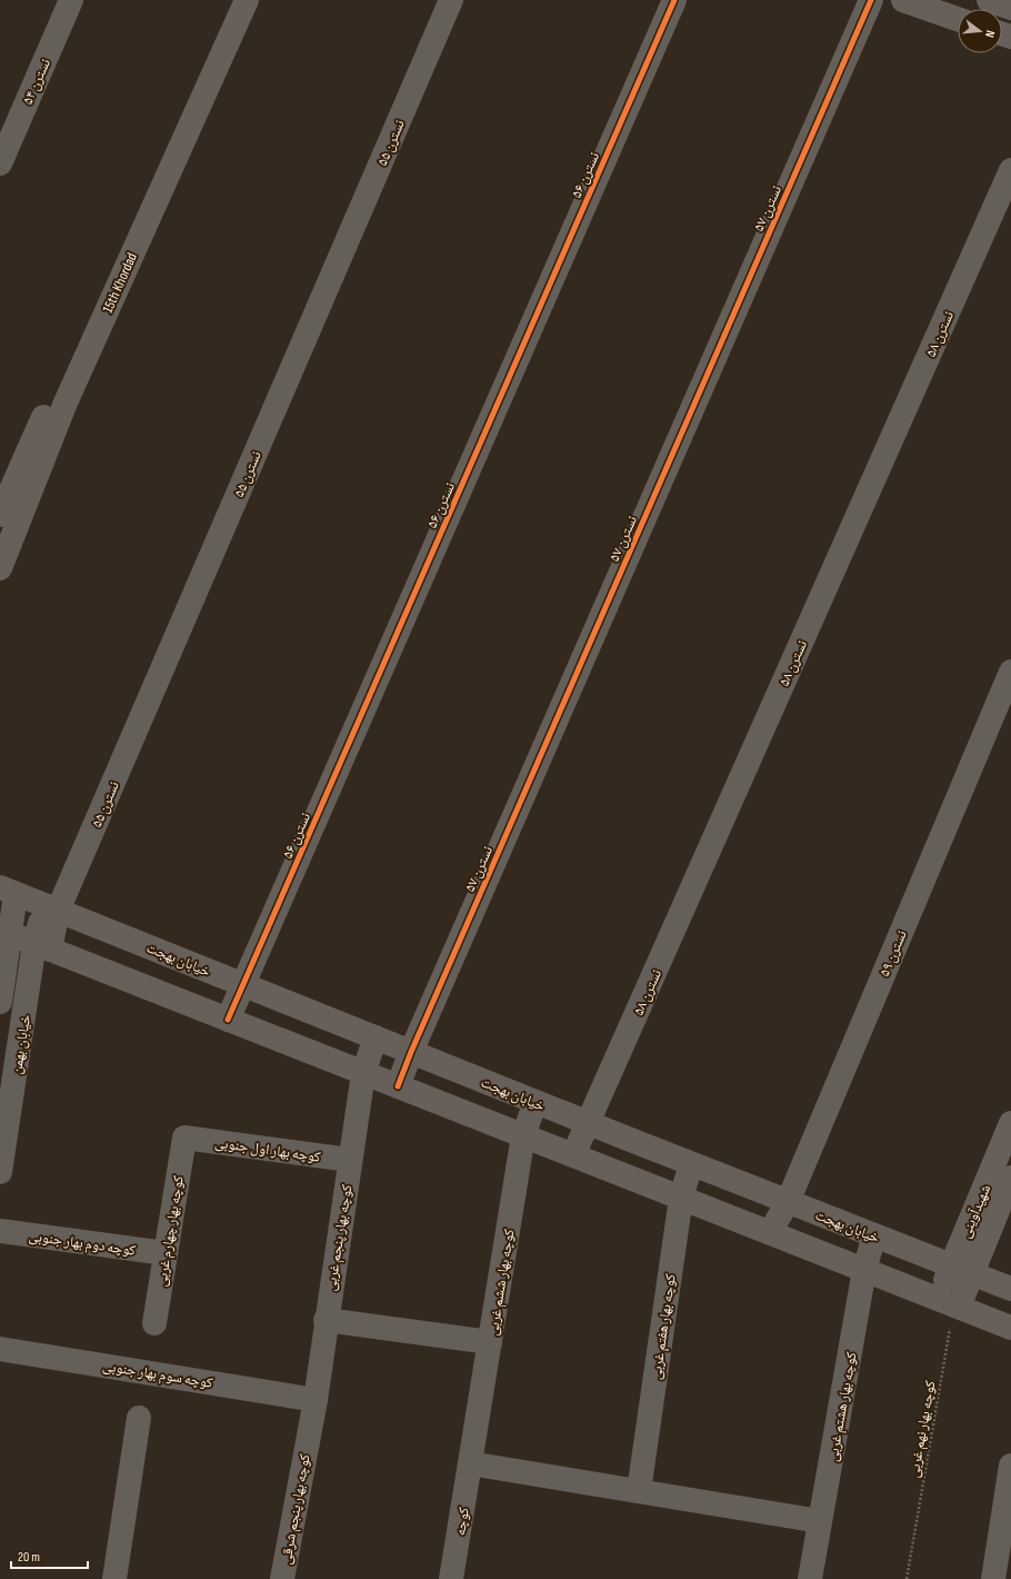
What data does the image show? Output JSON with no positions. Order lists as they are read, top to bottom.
{
  "streets": {
    "street": [
      "نسترن ۵۴",
      "نسترن ۵۵",
      "نسترن ۵۶",
      "نسترن ۵۷",
      "15th Khordad",
      "نسترن ۵۸",
      "نسترن ۵۹",
      "خیابان بهجت",
      "خیابان بهمن",
      "کوچه بهار اول جنوبی",
      "شهیدآوینی",
      "کوچه بهار چهارم غربی",
      "کوچه بهار پنجم غربی",
      "کوچه دوم بهار جنوبی",
      "کوچه بهار ششم غربی",
      "کوچه بهار هفتم غربی",
      "کوچه سوم بهار جنوبی",
      "کوچه بهار هشتم غربی",
      "کوچه بهار پنجم شرقی",
      "کوچه"
    ],
    "path": ["کوچه بهار نهم غربی"]
  },
  "crossings": [
    ["نسترن ۵۵", "خیابان بهجت"],
    ["نسترن ۵۵", "خیابان بهمن"],
    ["نسترن ۵۶", "خیابان بهجت"],
    ["نسترن ۵۷", "خیابان بهجت"],
    ["نسترن ۵۸", "خیابان بهجت"],
    ["نسترن ۵۹", "خیابان بهجت"],
    ["خیابان بهجت", "خیابان بهمن"],
    ["خیابان بهجت", "شهیدآوینی"],
    ["خیابان بهجت", "کوچه بهار پنجم غربی"],
    ["خیابان بهجت", "کوچه بهار ششم غربی"],
    ["خیابان بهجت", "کوچه بهار هفتم غربی"],
    ["خیابان بهجت", "کوچه بهار هشتم غربی"],
    ["کوچه بهار اول جنوبی", "کوچه بهار چهارم غربی"],
    ["کوچه بهار اول جنوبی", "کوچه بهار پنجم غربی"],
    ["شهیدآوینی", "کوچه بهار نهم غربی"],
    ["کوچه بهار چهارم غربی", "کوچه دوم بهار جنوبی"],
    ["کوچه بهار پنجم غربی", "کوچه سوم بهار جنوبی"],
    ["کوچه بهار پنجم غربی", "کوچه بهار پنجم شرقی"],
    ["کوچه بهار ششم غربی", "کوچه"]
  ],
  "scale_bar": "20 m",
  "north": "right"
}
